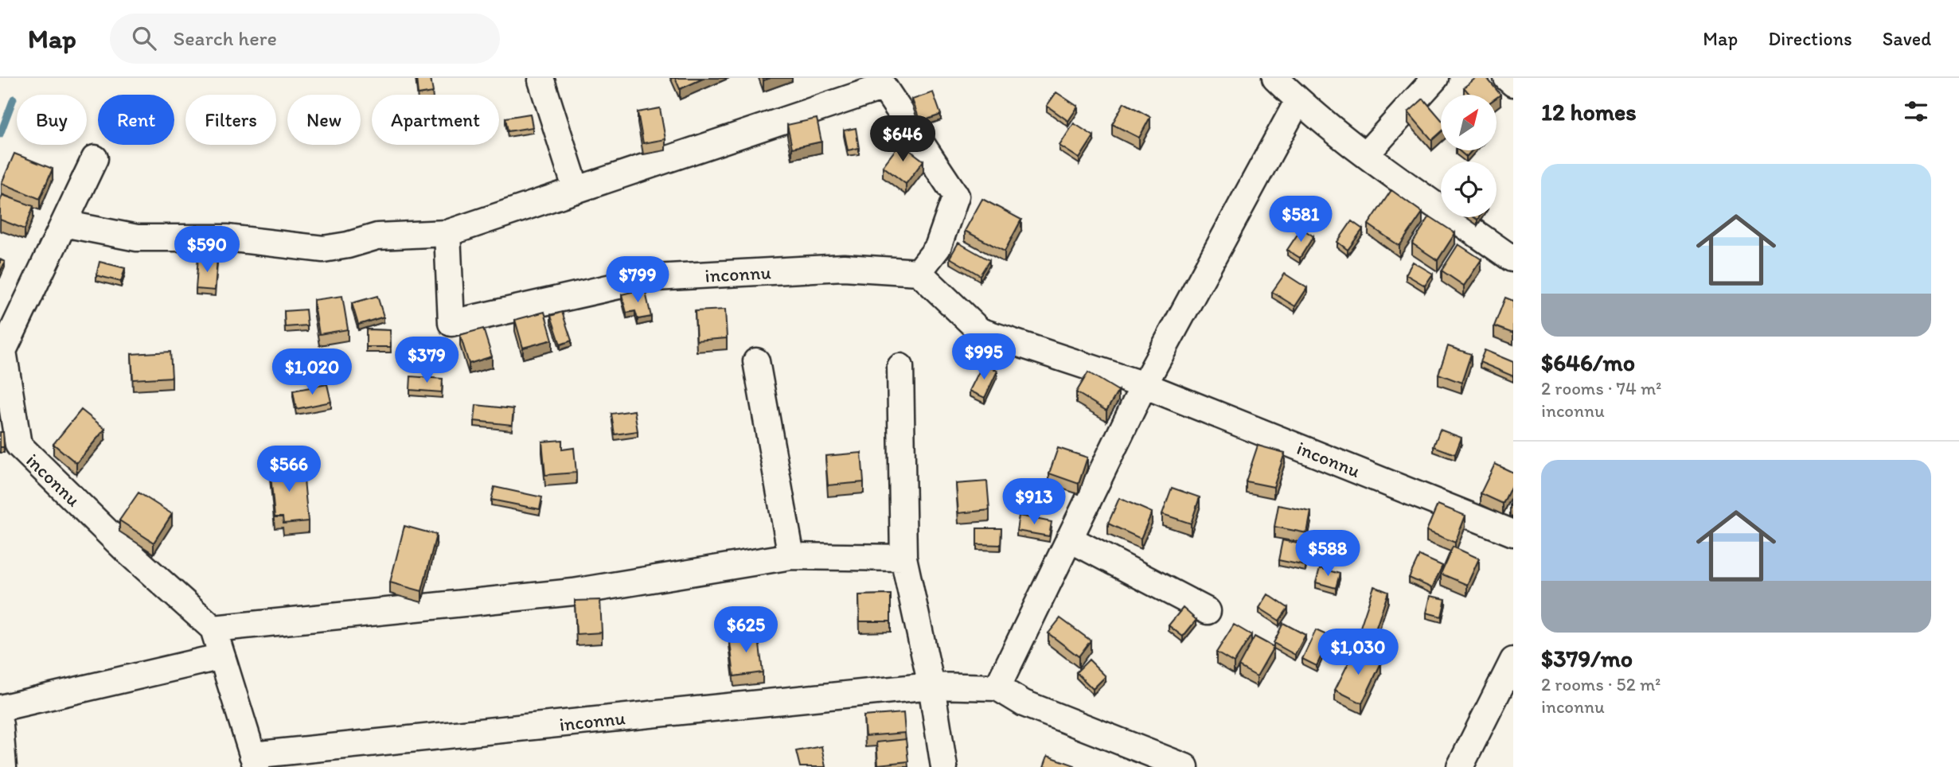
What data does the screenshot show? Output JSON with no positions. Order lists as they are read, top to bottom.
{
  "streets": {
    "street": ["inconnu"]
  },
  "north": "top right",
  "page": {
    "header": "Map",
    "search": "Search here",
    "nav": ["Map", "Directions", "Saved"],
    "heading": "12 homes",
    "chip": [
      "Buy",
      "Rent",
      "Filters",
      "New",
      "Apartment"
    ],
    "price": [
      "$646",
      "$581",
      "$590",
      "$799",
      "$995",
      "$379",
      "$1,020",
      "$566",
      "$913",
      "$588",
      "$625",
      "$1,030"
    ],
    "list": [
      {
        "name": "$646/mo",
        "note": "2 rooms · 74 m² · inconnu"
      },
      {
        "name": "$379/mo",
        "note": "2 rooms · 52 m² · inconnu"
      }
    ]
  }
}
